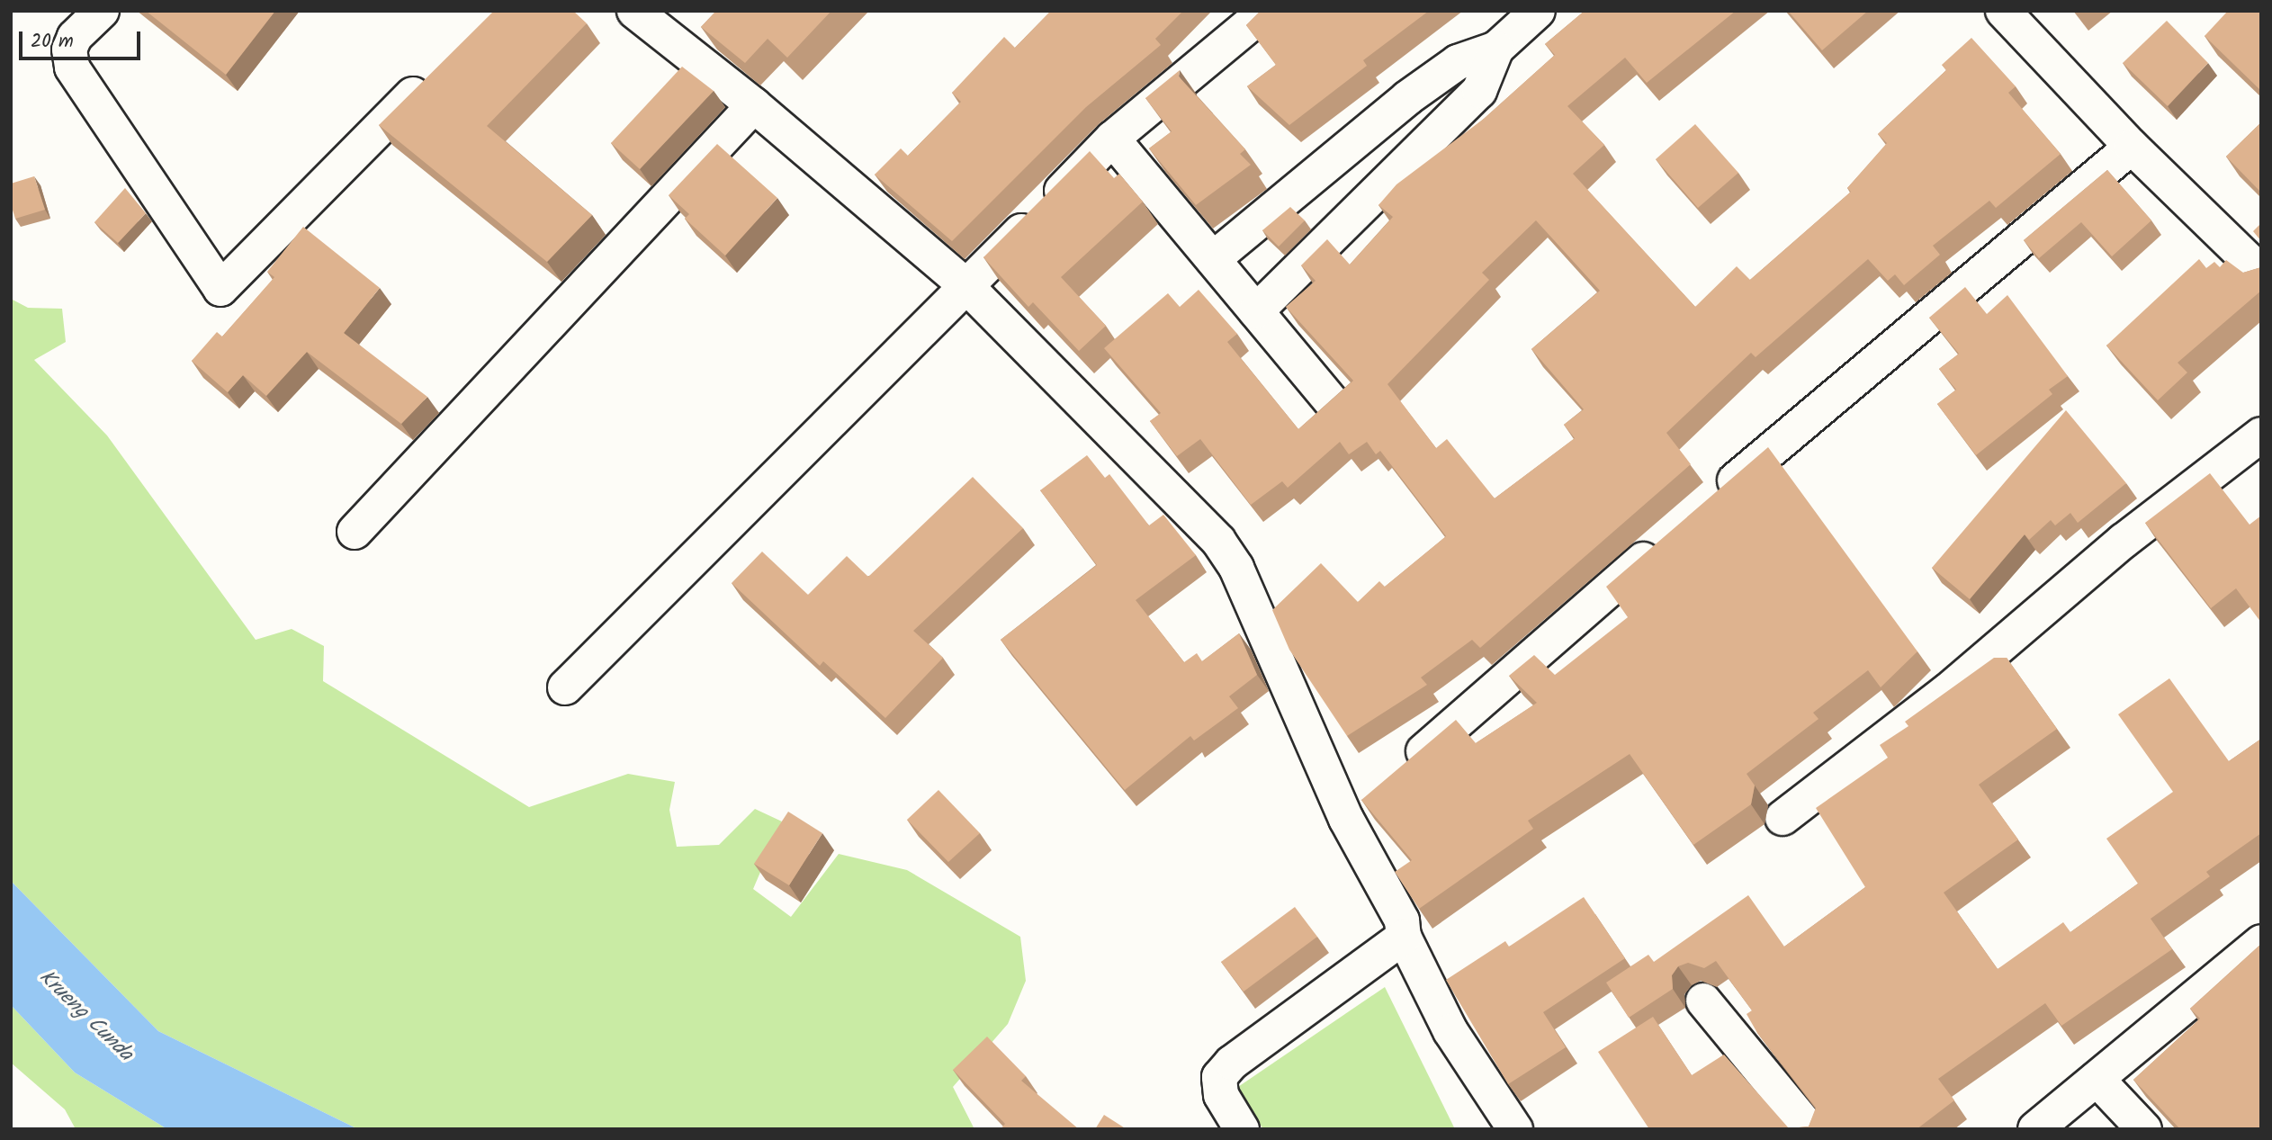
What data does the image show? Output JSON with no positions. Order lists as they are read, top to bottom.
{
  "water": ["Krueng Cunda"],
  "scale_bar": "20 m"
}
